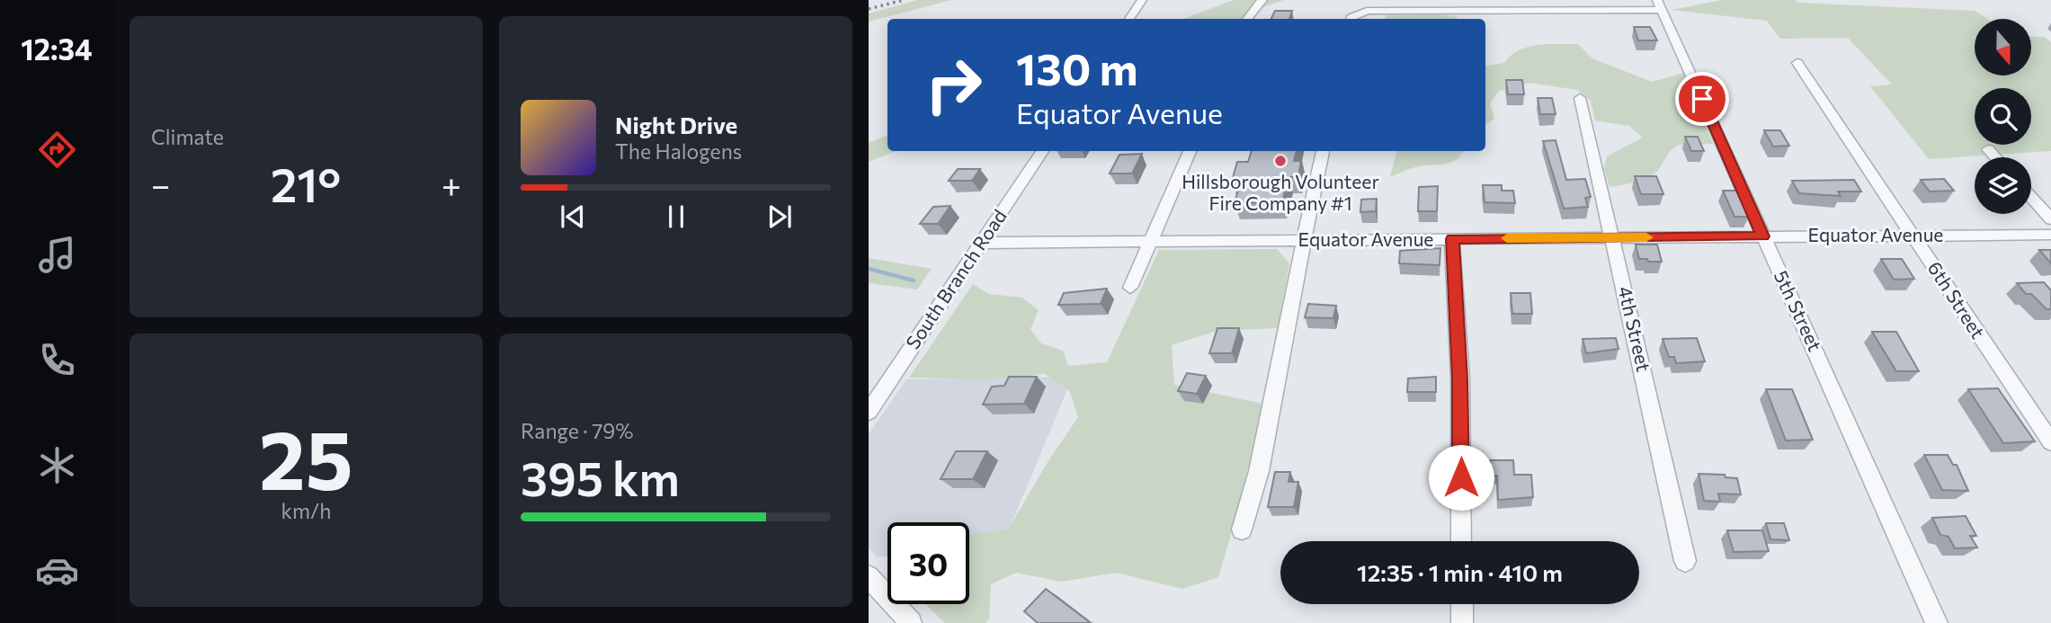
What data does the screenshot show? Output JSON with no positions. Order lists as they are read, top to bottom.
{
  "streets": {
    "street": [
      "Equator Avenue",
      "South Branch Road",
      "6th Street",
      "5th Street",
      "4th Street"
    ]
  },
  "crossings": [
    ["Equator Avenue", "South Branch Road"],
    ["Equator Avenue", "6th Street"],
    ["Equator Avenue", "5th Street"],
    ["Equator Avenue", "4th Street"]
  ],
  "places": ["Hillsborough Volunteer Fire Company #1"],
  "north": "bottom",
  "page": {
    "tabs": "12:34",
    "tile": [
      "Climate",
      ["25", "km/h"],
      ["Range · 79%", "395 km"]
    ],
    "turn": ["130 m", "Equator Avenue"],
    "song": ["Night Drive", "The Halogens"],
    "heat": ["−", "21°", "+"],
    "limit": "30",
    "trip": "12:35 · 1 min · 410 m"
  }
}
